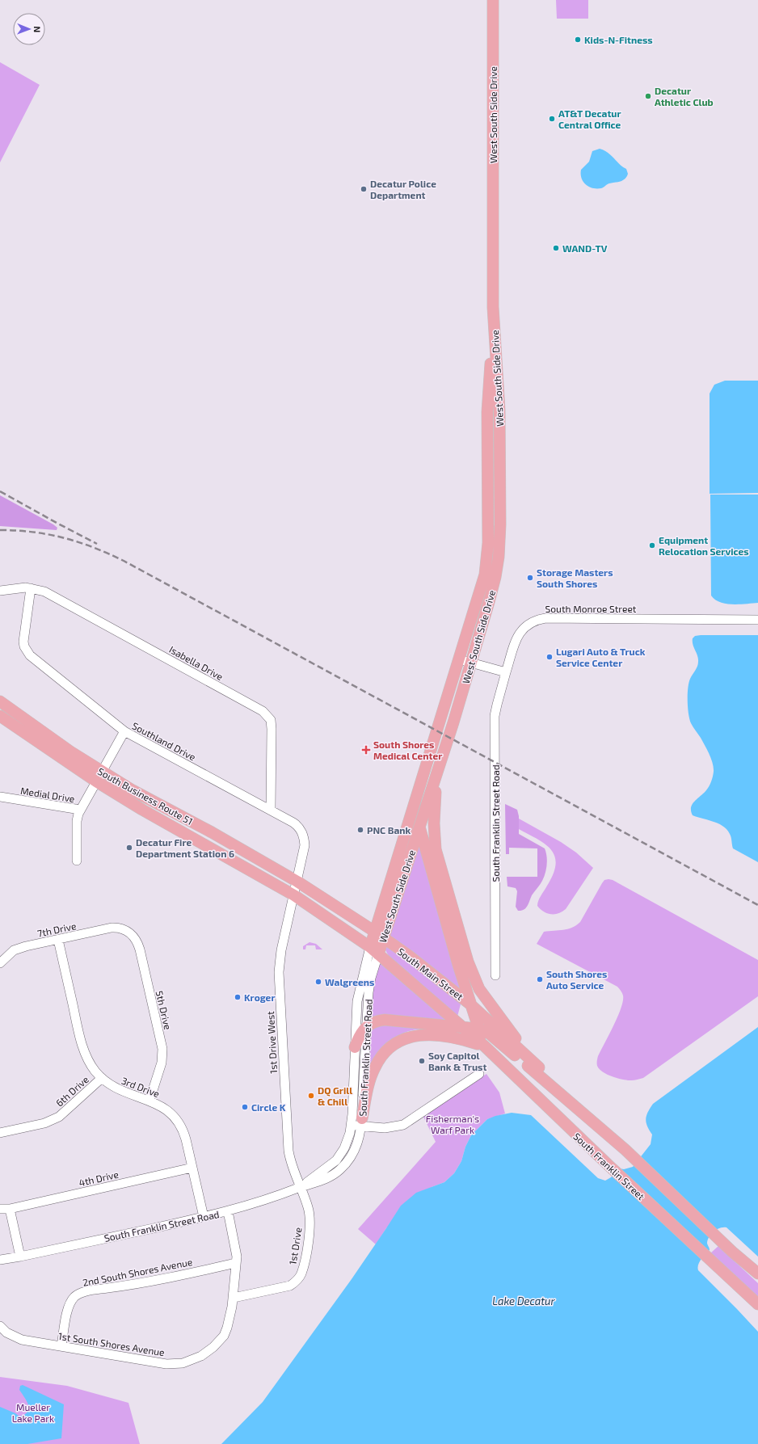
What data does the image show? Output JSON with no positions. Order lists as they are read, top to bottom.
{
  "streets": {
    "main road": [
      "West South Side Drive",
      "South Business Route 51",
      "South Main Street",
      "South Franklin Street"
    ],
    "street": [
      "South Monroe Street",
      "Isabella Drive",
      "Southland Drive",
      "Medial Drive",
      "South Franklin Street Road",
      "7th Drive",
      "5th Drive",
      "1st Drive West",
      "3rd Drive",
      "6th Drive",
      "4th Drive",
      "1st Drive",
      "2nd South Shores Avenue",
      "1st South Shores Avenue"
    ]
  },
  "crossings": [
    ["West South Side Drive", "South Franklin Street Road"],
    ["West South Side Drive", "South Main Street"],
    ["South Monroe Street", "South Franklin Street Road"],
    ["Isabella Drive", "Southland Drive"],
    ["Southland Drive", "Medial Drive"],
    ["Southland Drive", "South Business Route 51"],
    ["Southland Drive", "South Main Street"],
    ["Southland Drive", "1st Drive West"],
    ["Medial Drive", "South Business Route 51"],
    ["South Business Route 51", "South Main Street"],
    ["South Business Route 51", "1st Drive West"],
    ["South Franklin Street Road", "South Main Street"],
    ["South Franklin Street Road", "1st Drive West"],
    ["South Franklin Street Road", "3rd Drive"],
    ["South Franklin Street Road", "1st Drive"],
    ["South Franklin Street Road", "1st South Shores Avenue"],
    ["7th Drive", "5th Drive"],
    ["7th Drive", "3rd Drive"],
    ["South Main Street", "1st Drive West"],
    ["South Main Street", "South Franklin Street"],
    ["5th Drive", "3rd Drive"],
    ["1st Drive West", "1st Drive"],
    ["3rd Drive", "6th Drive"],
    ["3rd Drive", "4th Drive"],
    ["1st Drive", "1st South Shores Avenue"],
    ["2nd South Shores Avenue", "1st South Shores Avenue"]
  ],
  "water": ["Lake Decatur"],
  "parks": ["Fisherman's Warf Park", "Mueller Lake Park"],
  "places": {
    "other": [
      "Kids-N-Fitness",
      "Decatur Athletic Club",
      "AT&T Decatur Central Office",
      "Decatur Police Department",
      "WAND-TV",
      "Equipment Relocation Services",
      "Storage Masters South Shores",
      "Lugari Auto & Truck Service Center",
      "PNC Bank",
      "Decatur Fire Department Station 6",
      "South Shores Auto Service",
      "Walgreens",
      "Kroger",
      "Soy Capitol Bank & Trust",
      "DQ Grill & Chill",
      "Circle K"
    ],
    "health": ["South Shores Medical Center"]
  },
  "north": "right"
}
